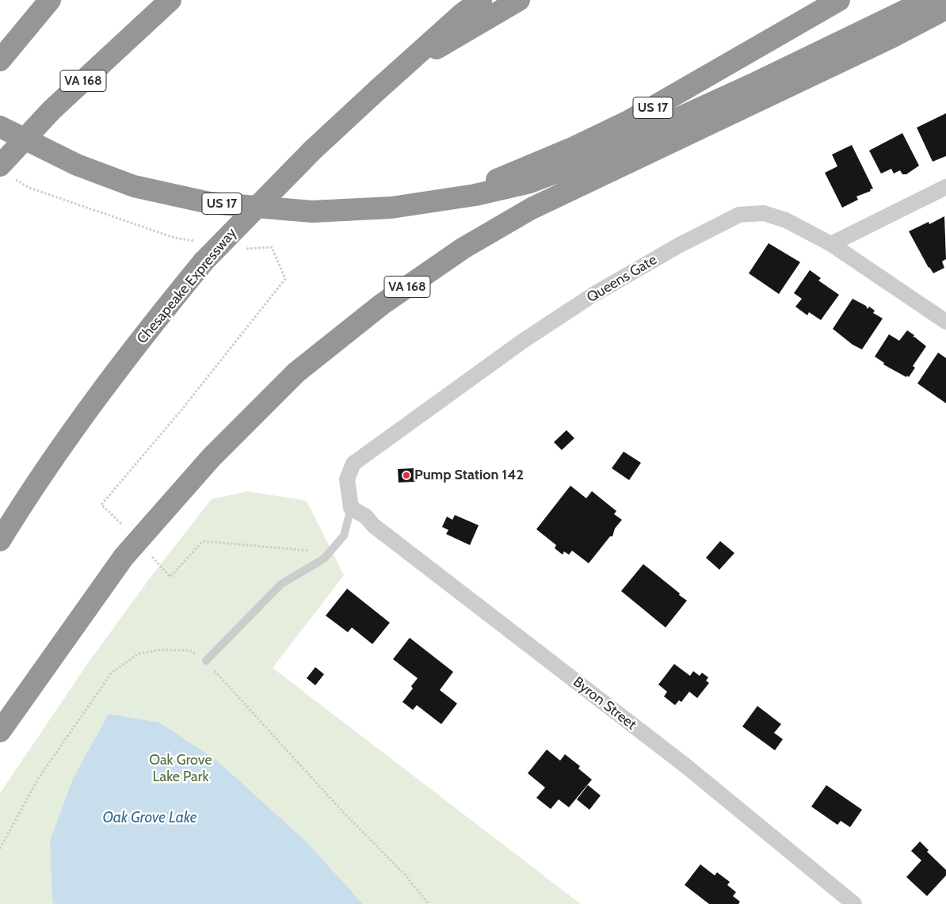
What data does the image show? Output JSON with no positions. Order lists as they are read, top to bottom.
{
  "streets": {
    "highway": ["VA 168", "US 17", "Chesapeake Expressway"],
    "street": ["Queens Gate", "Byron Street"]
  },
  "crossings": [
    ["Queens Gate", "Byron Street"]
  ],
  "water": ["Oak Grove Lake"],
  "parks": ["Oak Grove Lake Park"],
  "places": ["Pump Station 142"]
}
